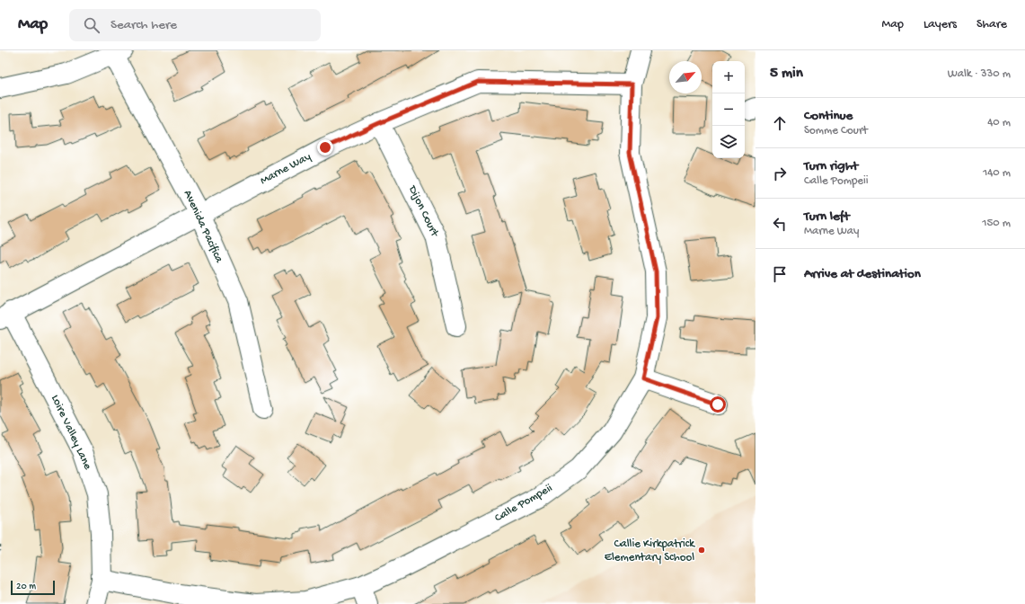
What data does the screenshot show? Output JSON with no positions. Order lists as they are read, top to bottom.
{
  "streets": {
    "street": [
      "Marne Way",
      "Dijon Court",
      "Avenida Pacifica",
      "Loire Valley Lane",
      "Calle Pompeii"
    ]
  },
  "crossings": [
    ["Marne Way", "Dijon Court"],
    ["Marne Way", "Avenida Pacifica"],
    ["Marne Way", "Loire Valley Lane"],
    ["Marne Way", "Calle Pompeii"],
    ["Loire Valley Lane", "Calle Pompeii"]
  ],
  "places": ["Callie Kirkpatrick Elementary School"],
  "scale_bar": "20 m",
  "north": "top right",
  "page": {
    "header": "Map",
    "search": "Search here",
    "nav": ["Map", "Layers", "Share"],
    "heading": ["5 min", "Walk · 330 m"],
    "map_buttons": ["+", "−"],
    "list": [
      ["Continue", "Somme Court", "40 m"],
      ["Turn right", "Calle Pompeii", "140 m"],
      ["Turn left", "Marne Way", "150 m"],
      "Arrive at destination"
    ],
    "scale": "20 m"
  }
}
